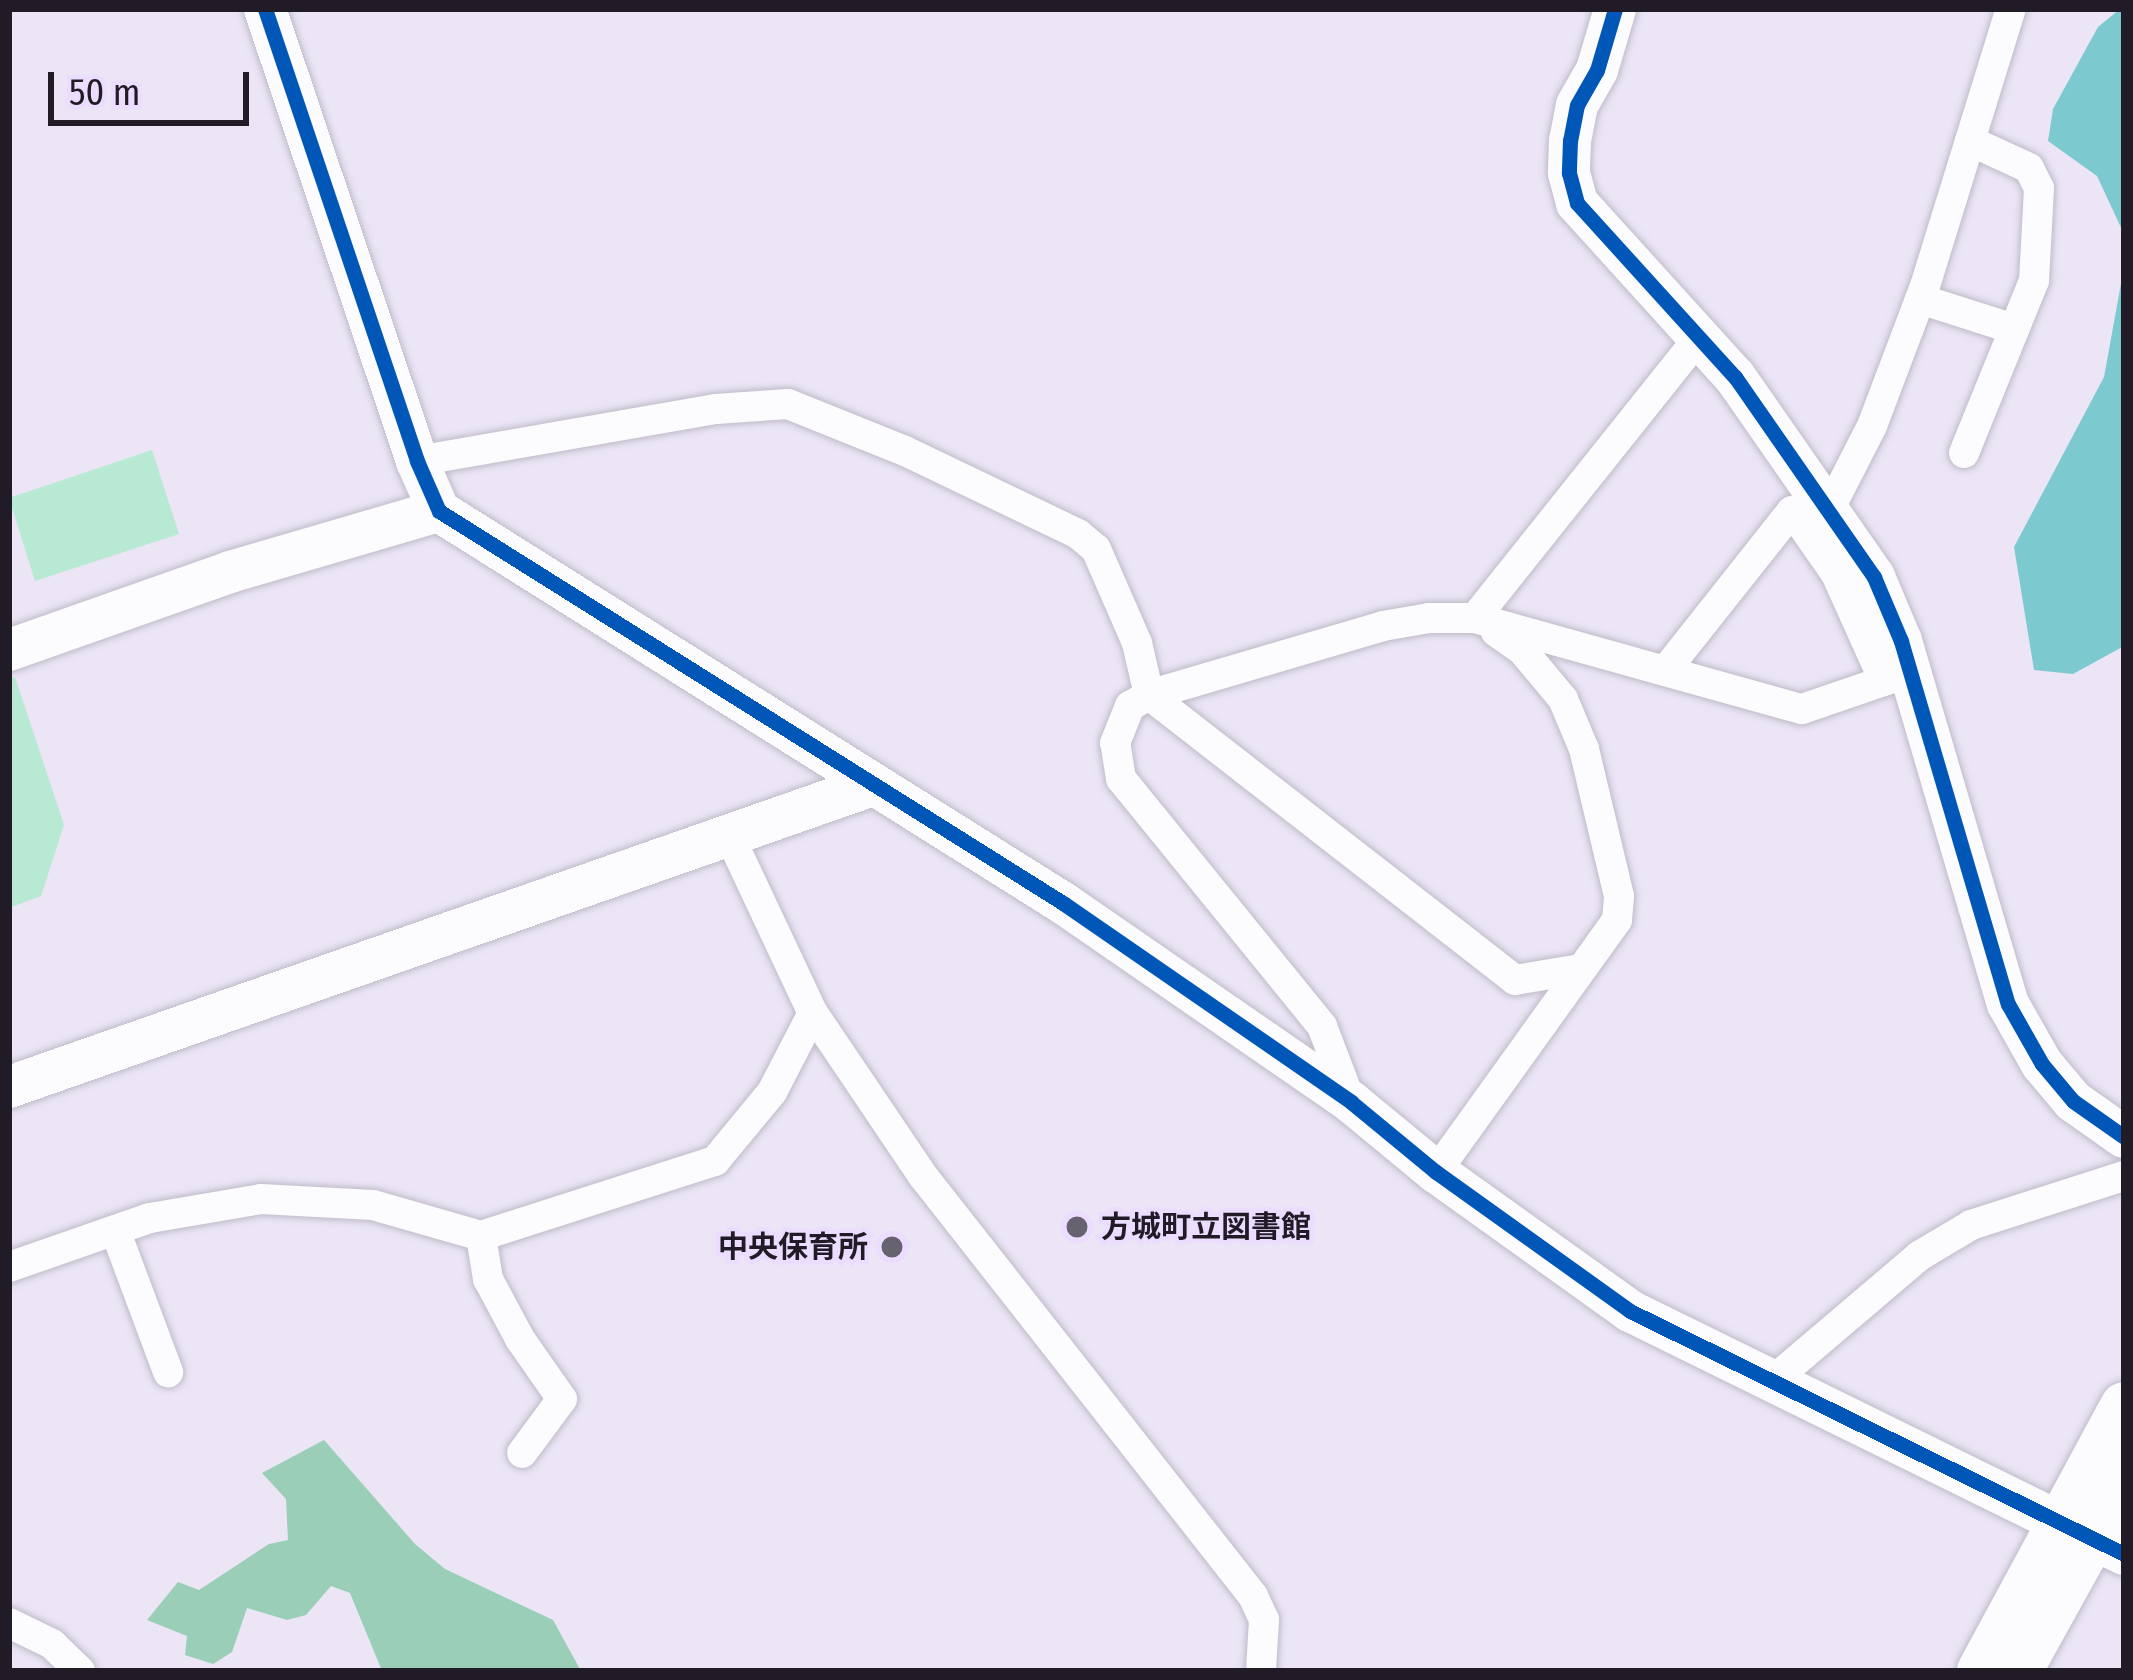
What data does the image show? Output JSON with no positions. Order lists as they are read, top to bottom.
{
  "places": ["方城町立図書館", "中央保育所"],
  "scale_bar": "50 m"
}
